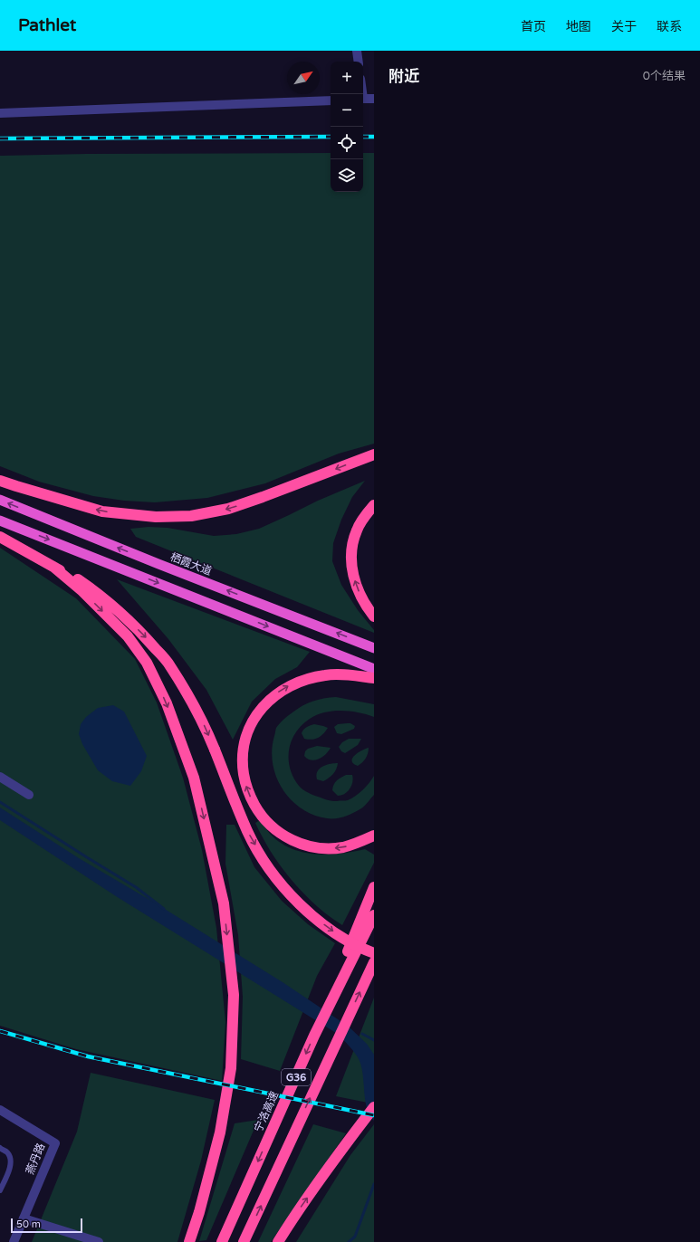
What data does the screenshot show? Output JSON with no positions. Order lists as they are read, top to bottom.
{
  "streets": {
    "highway": ["栖霞大道", "G36", "宁洛高速"],
    "street": ["燕丹路"]
  },
  "scale_bar": "50 m",
  "north": "top right",
  "page": {
    "header": "Pathlet",
    "nav": [
      "首页",
      "地图",
      "关于",
      "联系"
    ],
    "heading": ["附近", "0个结果"],
    "map_buttons": ["+", "−"],
    "scale": "50 m"
  }
}
